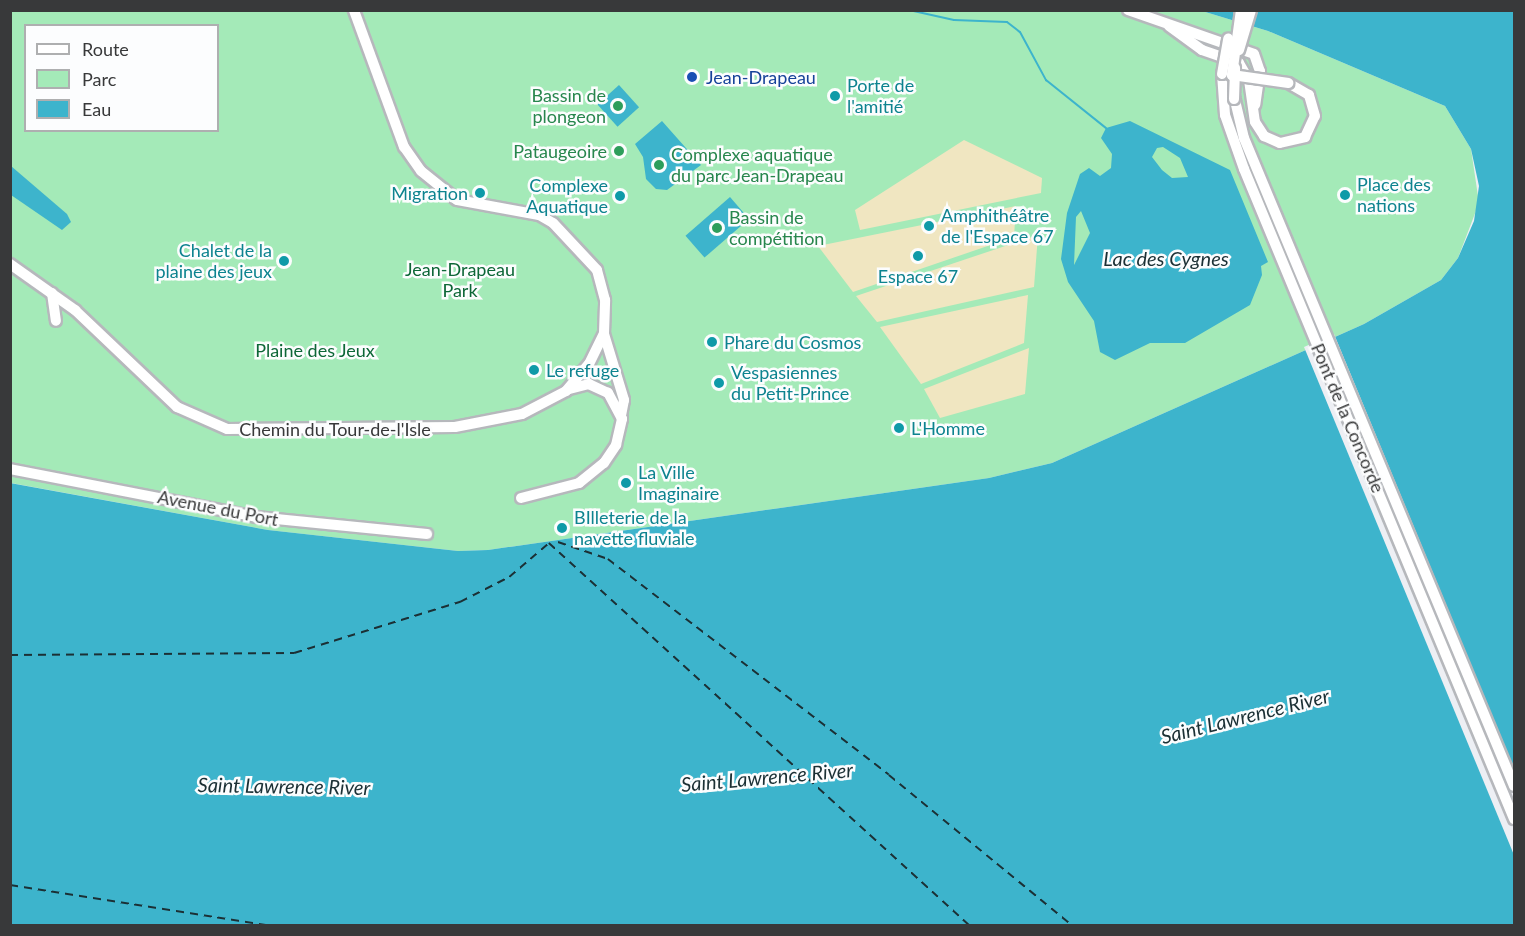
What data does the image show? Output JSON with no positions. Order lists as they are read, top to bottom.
{
  "streets": {
    "street": ["Pont de la Concorde", "Chemin du Tour-de-l'Isle", "Avenue du Port"]
  },
  "water": ["Lac des Cygnes", "Saint Lawrence River"],
  "parks": ["Jean-Drapeau Park", "Plaine des Jeux"],
  "places": [
    "Jean-Drapeau",
    "Porte de l'amitié",
    "Bassin de plongeon",
    "Pataugeoire",
    "Complexe aquatique du parc Jean-Drapeau",
    "Migration",
    "Place des nations",
    "Complexe Aquatique",
    "Amphithéâtre de l'Espace 67",
    "Bassin de compétition",
    "Espace 67",
    "Chalet de la plaine des jeux",
    "Phare du Cosmos",
    "Le refuge",
    "Vespasiennes du Petit-Prince",
    "L'Homme",
    "La Ville Imaginaire",
    "BIlleterie de la navette fluviale"
  ],
  "legend": ["Route", "Parc", "Eau"]
}
